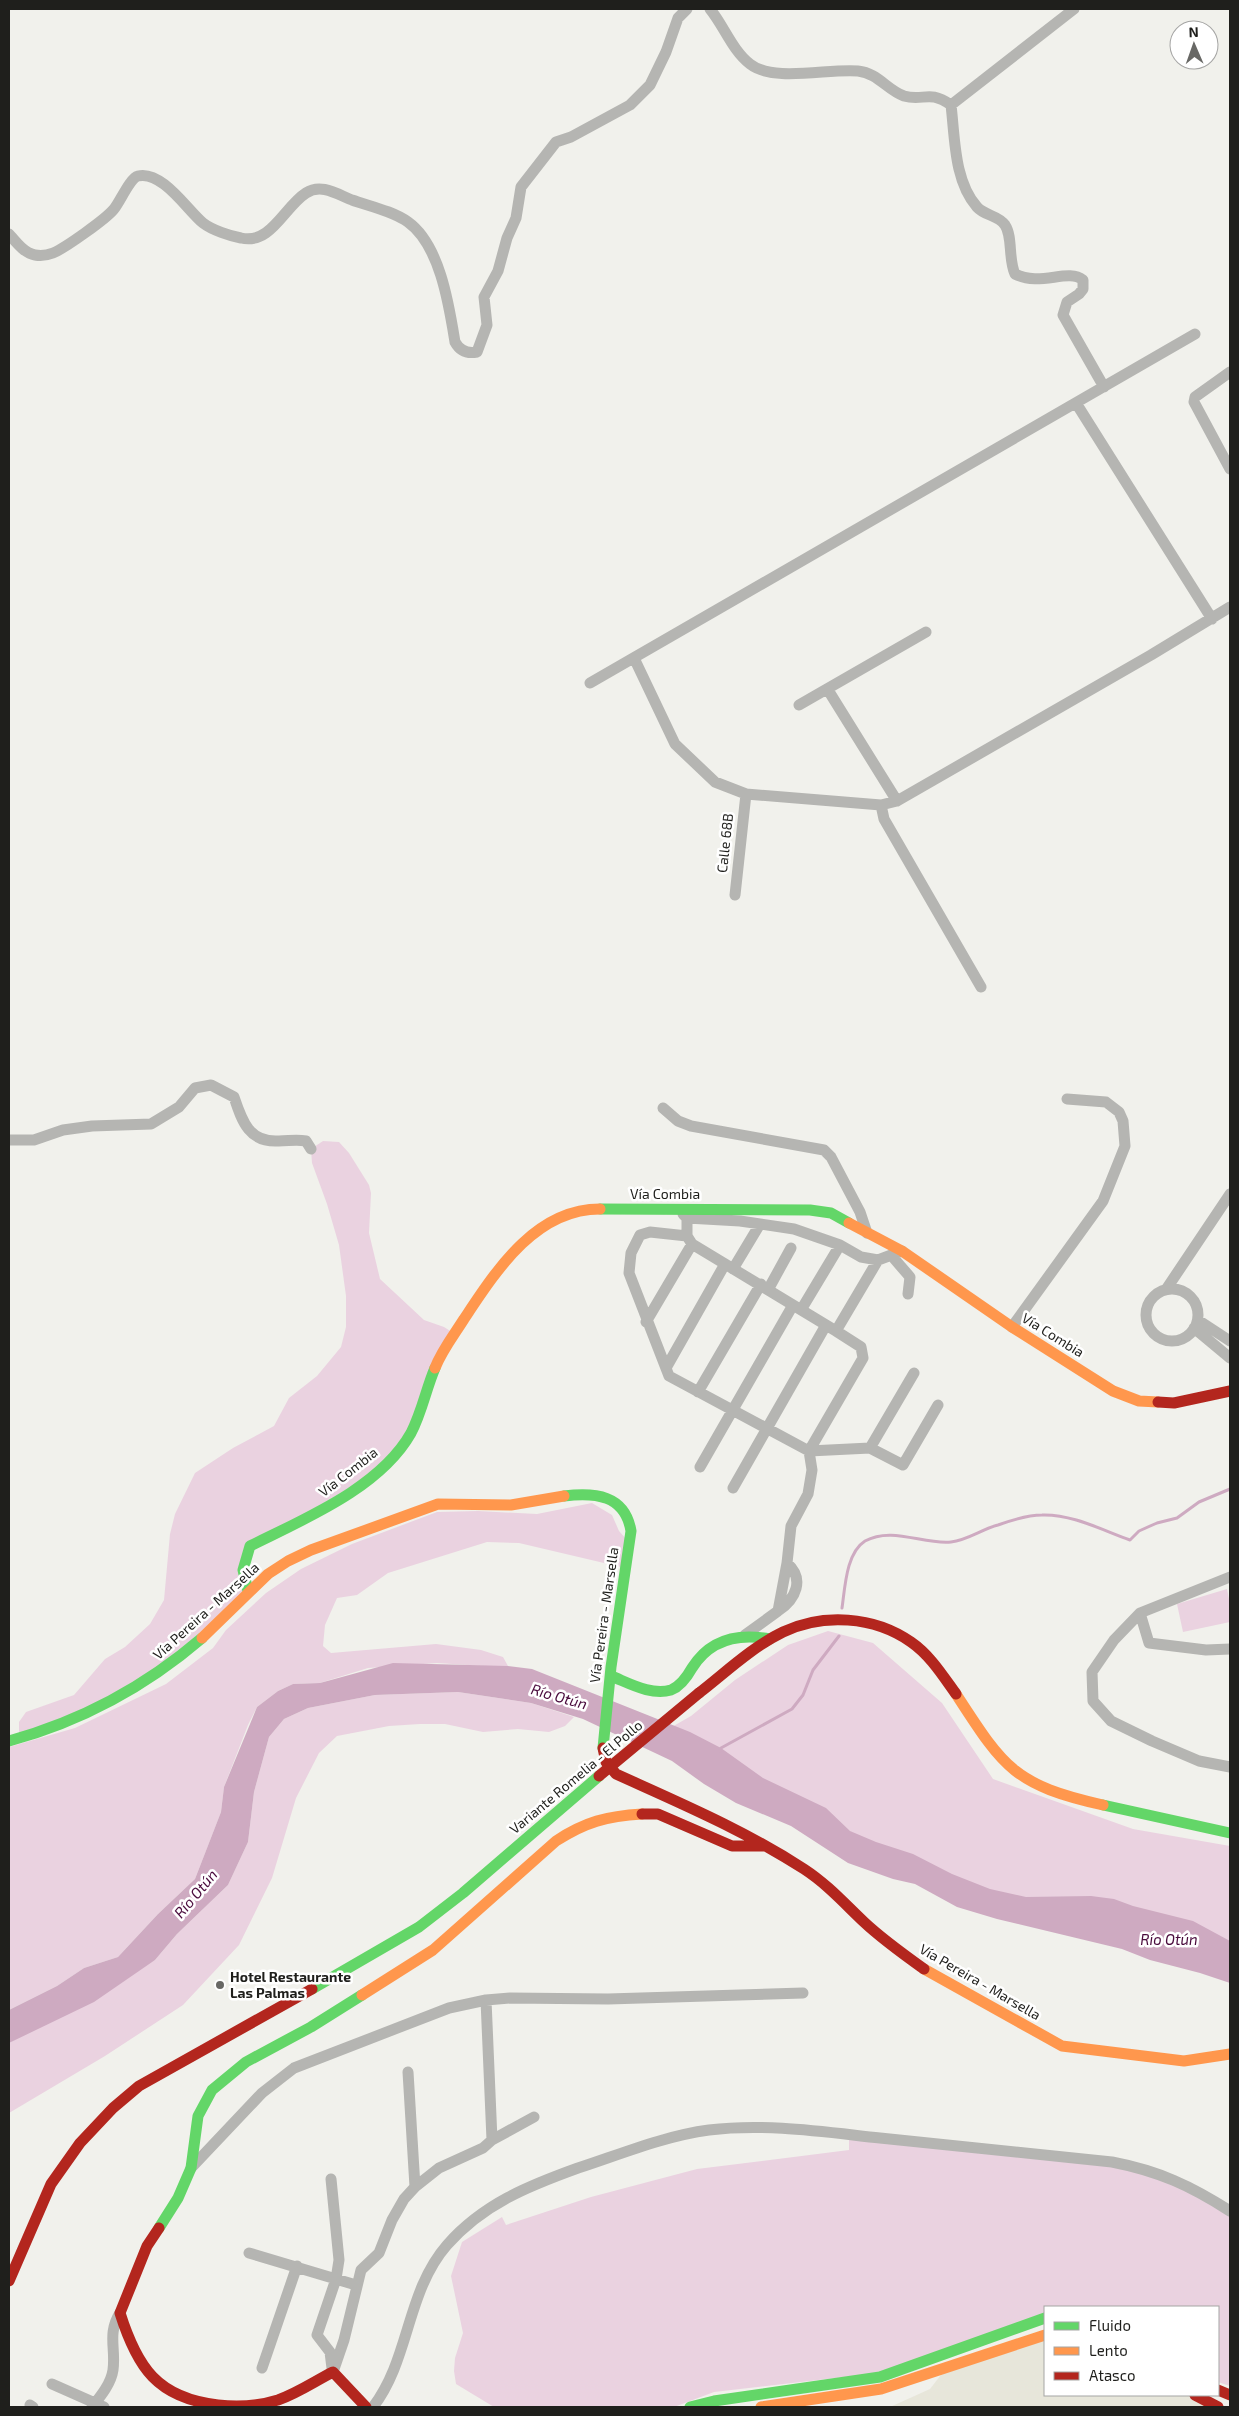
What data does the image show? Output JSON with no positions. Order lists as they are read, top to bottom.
{
  "streets": {
    "main road": ["Vía Combia", "Vía Pereira - Marsella", "Variante Romelia - El Pollo"],
    "street": ["Calle 68B"]
  },
  "crossings": [
    ["Vía Combia", "Vía Pereira - Marsella"]
  ],
  "water": ["Río Otún"],
  "places": ["Hotel Restaurante Las Palmas"],
  "legend": ["Fluido", "Lento", "Atasco"],
  "north": "top"
}
